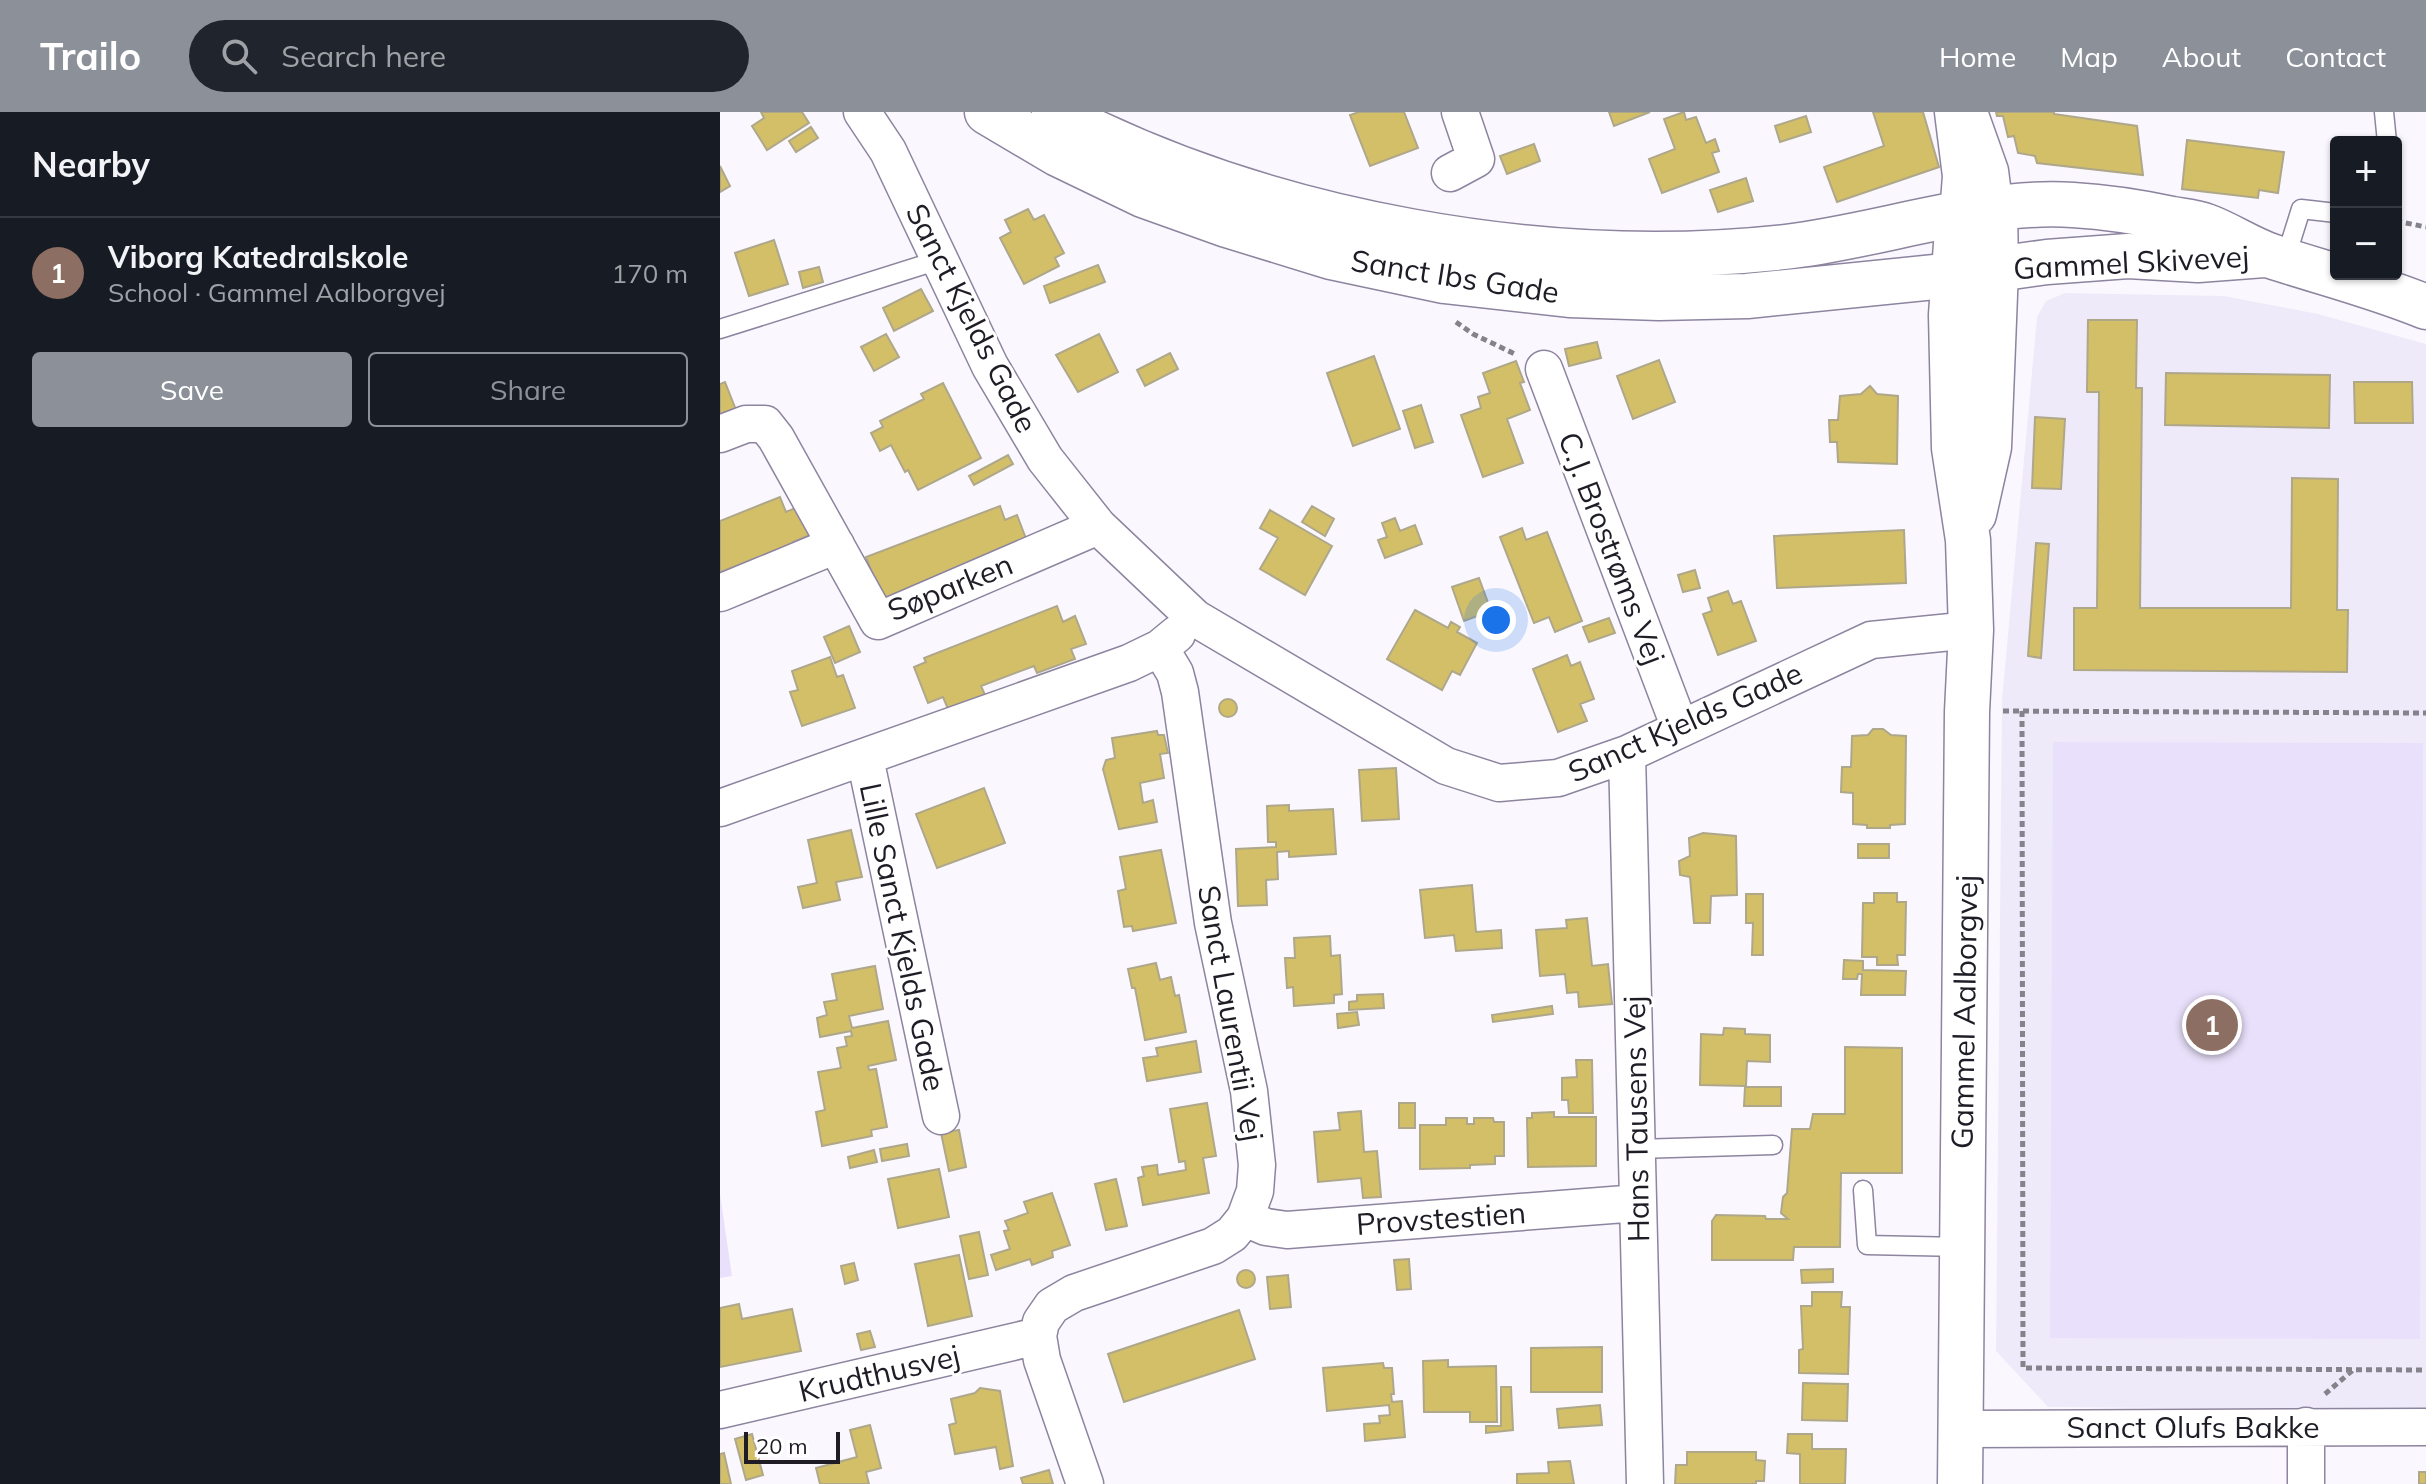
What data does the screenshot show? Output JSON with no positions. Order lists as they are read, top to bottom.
{
  "streets": {
    "main road": ["Gammel Skivevej", "Sanct Ibs Gade", "Gammel Aalborgvej"],
    "street": [
      "Sanct Kjelds Gade",
      "C.J. Brostrøms Vej",
      "Søparken",
      "Lille Sanct Kjelds Gade",
      "Sanct Laurentii Vej",
      "Hans Tausens Vej",
      "Provstestien",
      "Krudthusvej",
      "Sanct Olufs Bakke"
    ]
  },
  "crossings": [
    ["Gammel Skivevej", "Sanct Ibs Gade"],
    ["Gammel Skivevej", "Gammel Aalborgvej"],
    ["Sanct Ibs Gade", "Gammel Aalborgvej"],
    ["Sanct Kjelds Gade", "C.J. Brostrøms Vej"],
    ["Sanct Kjelds Gade", "Søparken"],
    ["Sanct Kjelds Gade", "Gammel Aalborgvej"],
    ["Sanct Kjelds Gade", "Hans Tausens Vej"],
    ["Gammel Aalborgvej", "Sanct Olufs Bakke"],
    ["Sanct Laurentii Vej", "Provstestien"],
    ["Hans Tausens Vej", "Provstestien"]
  ],
  "scale_bar": "20 m",
  "page": {
    "header": "Trailo",
    "search": "Search here",
    "nav": [
      "Home",
      "Map",
      "About",
      "Contact"
    ],
    "heading": "Nearby",
    "map_buttons": ["+", "−"],
    "list": [
      {
        "mark": "1",
        "name": "Viborg Katedralskole",
        "note": "School · Gammel Aalborgvej",
        "value": "170 m"
      }
    ],
    "buttons": ["Save", "Share"],
    "pins": "1",
    "scale": "20 m"
  }
}
